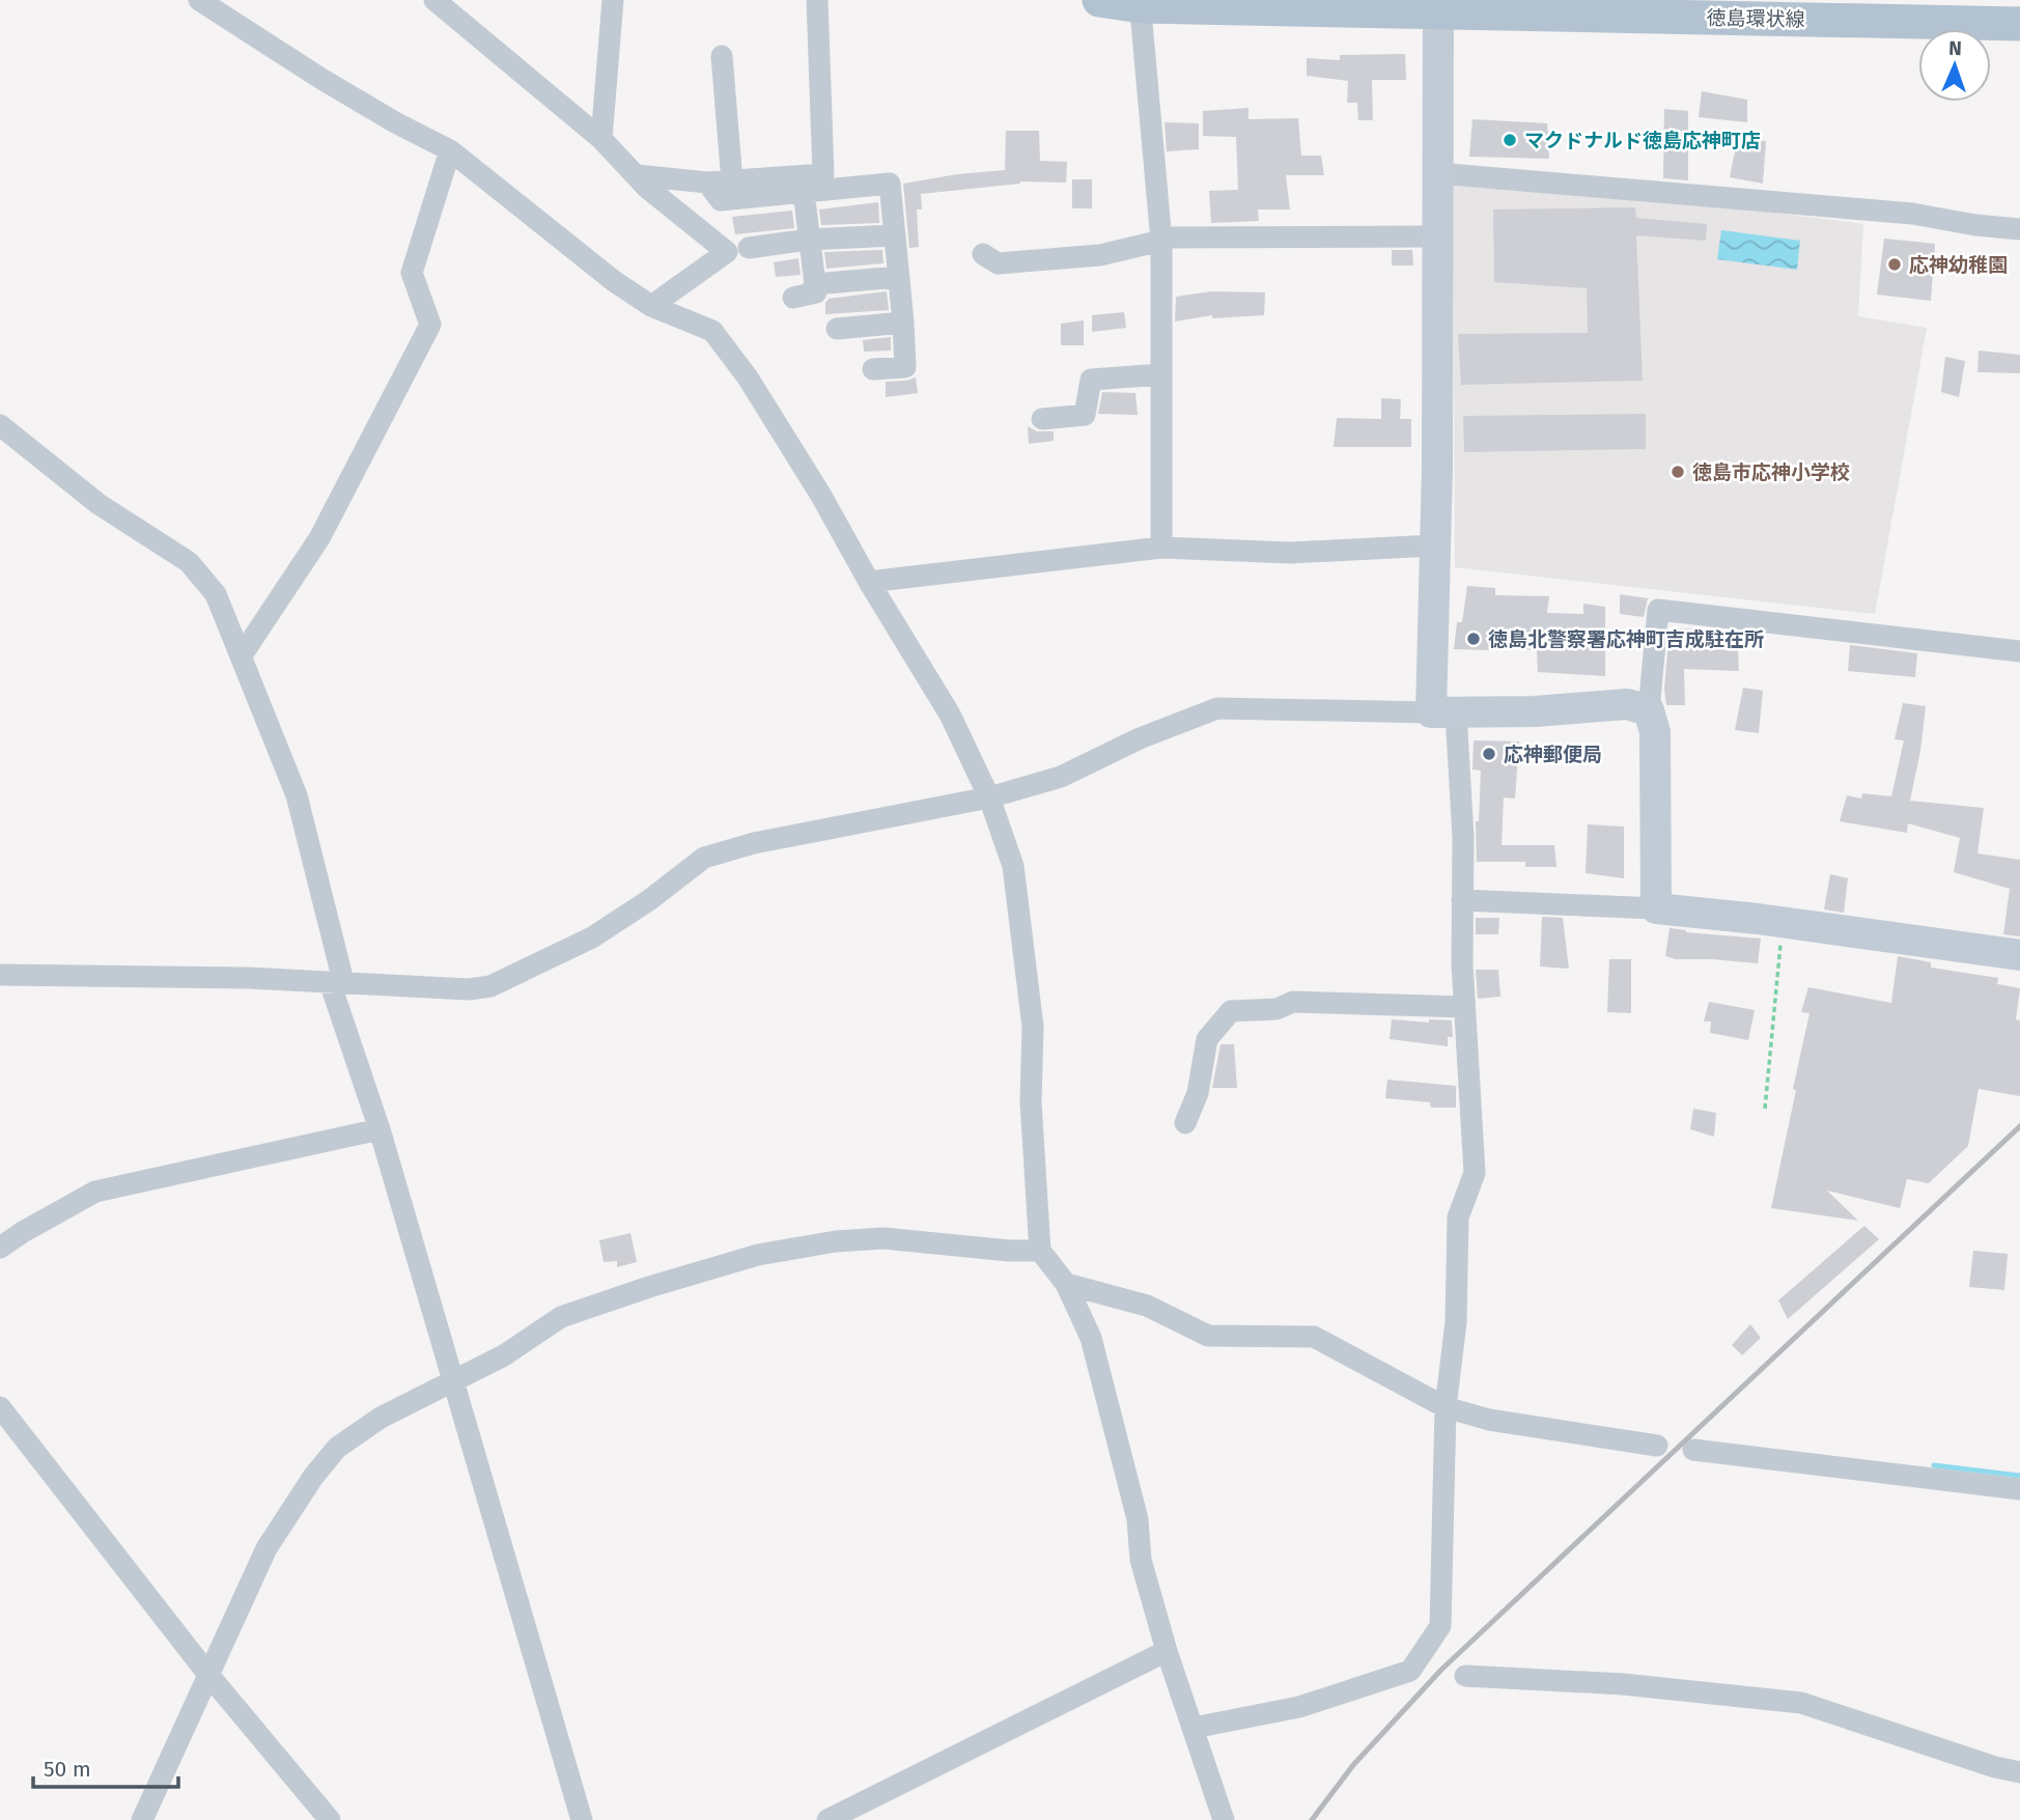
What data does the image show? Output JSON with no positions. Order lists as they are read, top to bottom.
{
  "streets": {
    "main road": ["徳島環状線"]
  },
  "places": [
    "マクドナルド徳島応神町店",
    "応神幼稚園",
    "徳島市応神小学校",
    "徳島北警察署応神町吉成駐在所",
    "応神郵便局"
  ],
  "scale_bar": "50 m",
  "north": "top"
}
